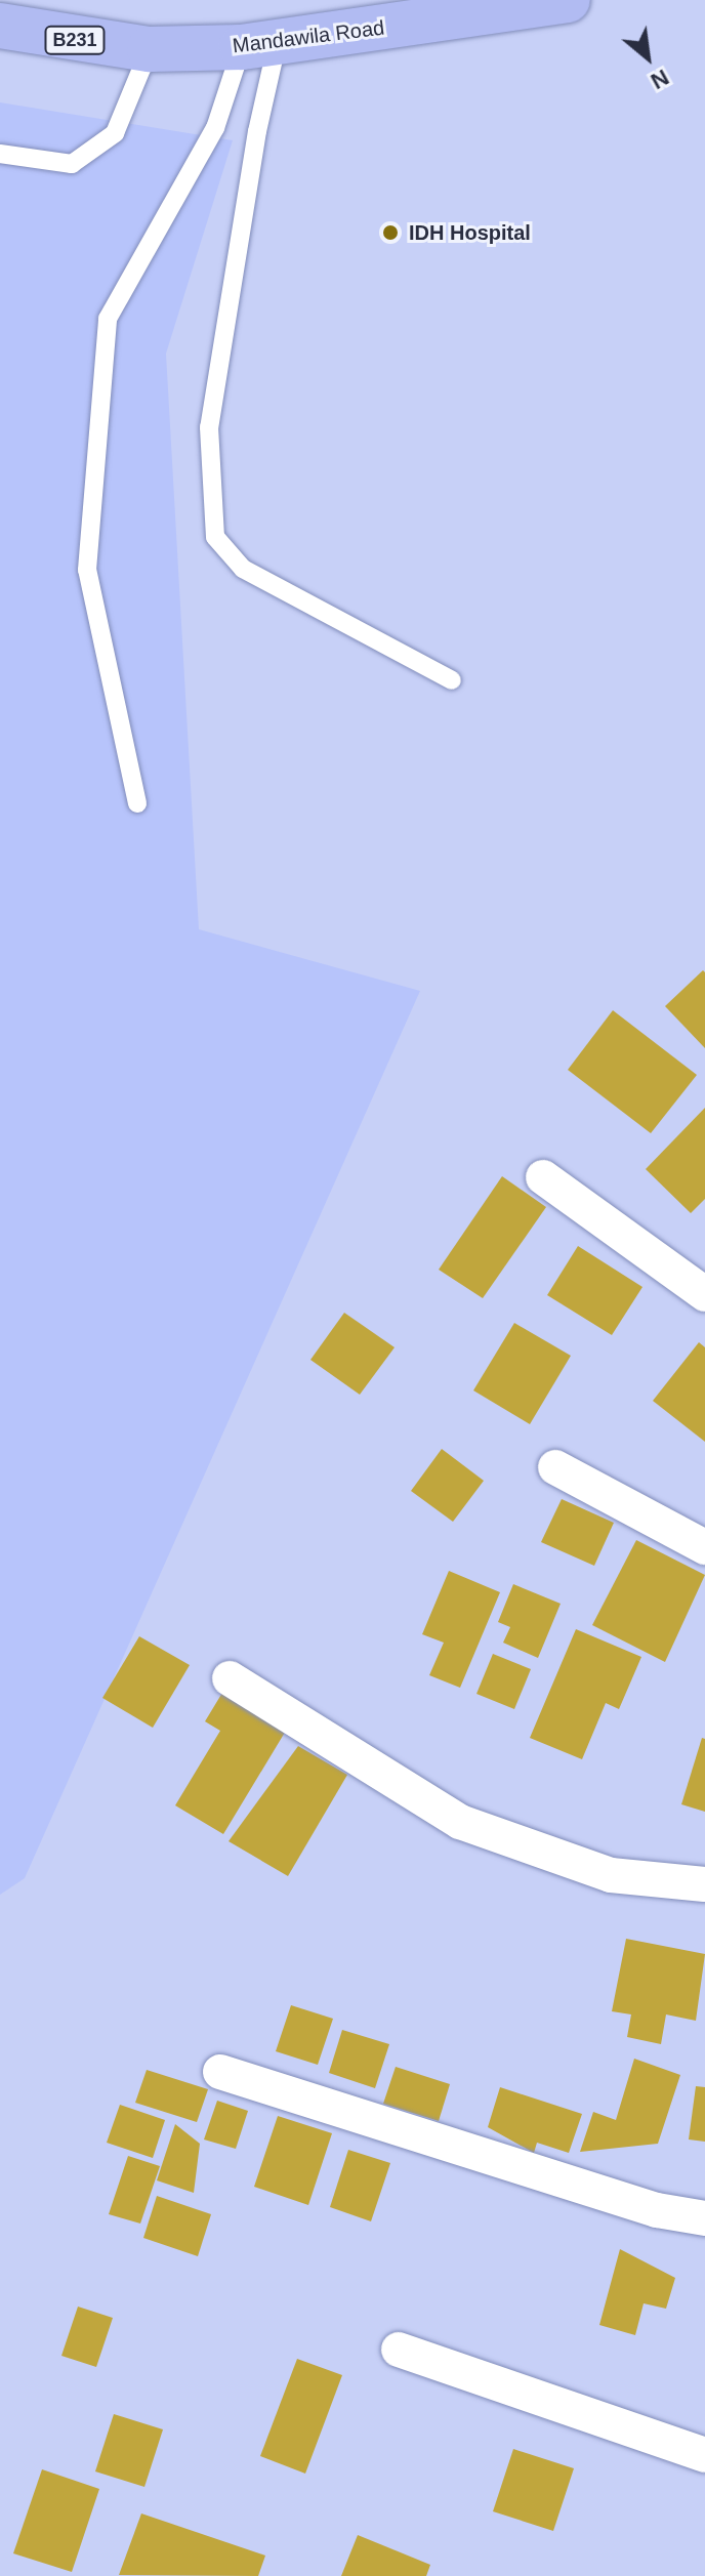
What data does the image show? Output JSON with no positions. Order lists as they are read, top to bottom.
{
  "streets": {
    "main road": ["Mandawila Road", "B231"]
  },
  "places": ["IDH Hospital"],
  "north": "bottom right"
}
